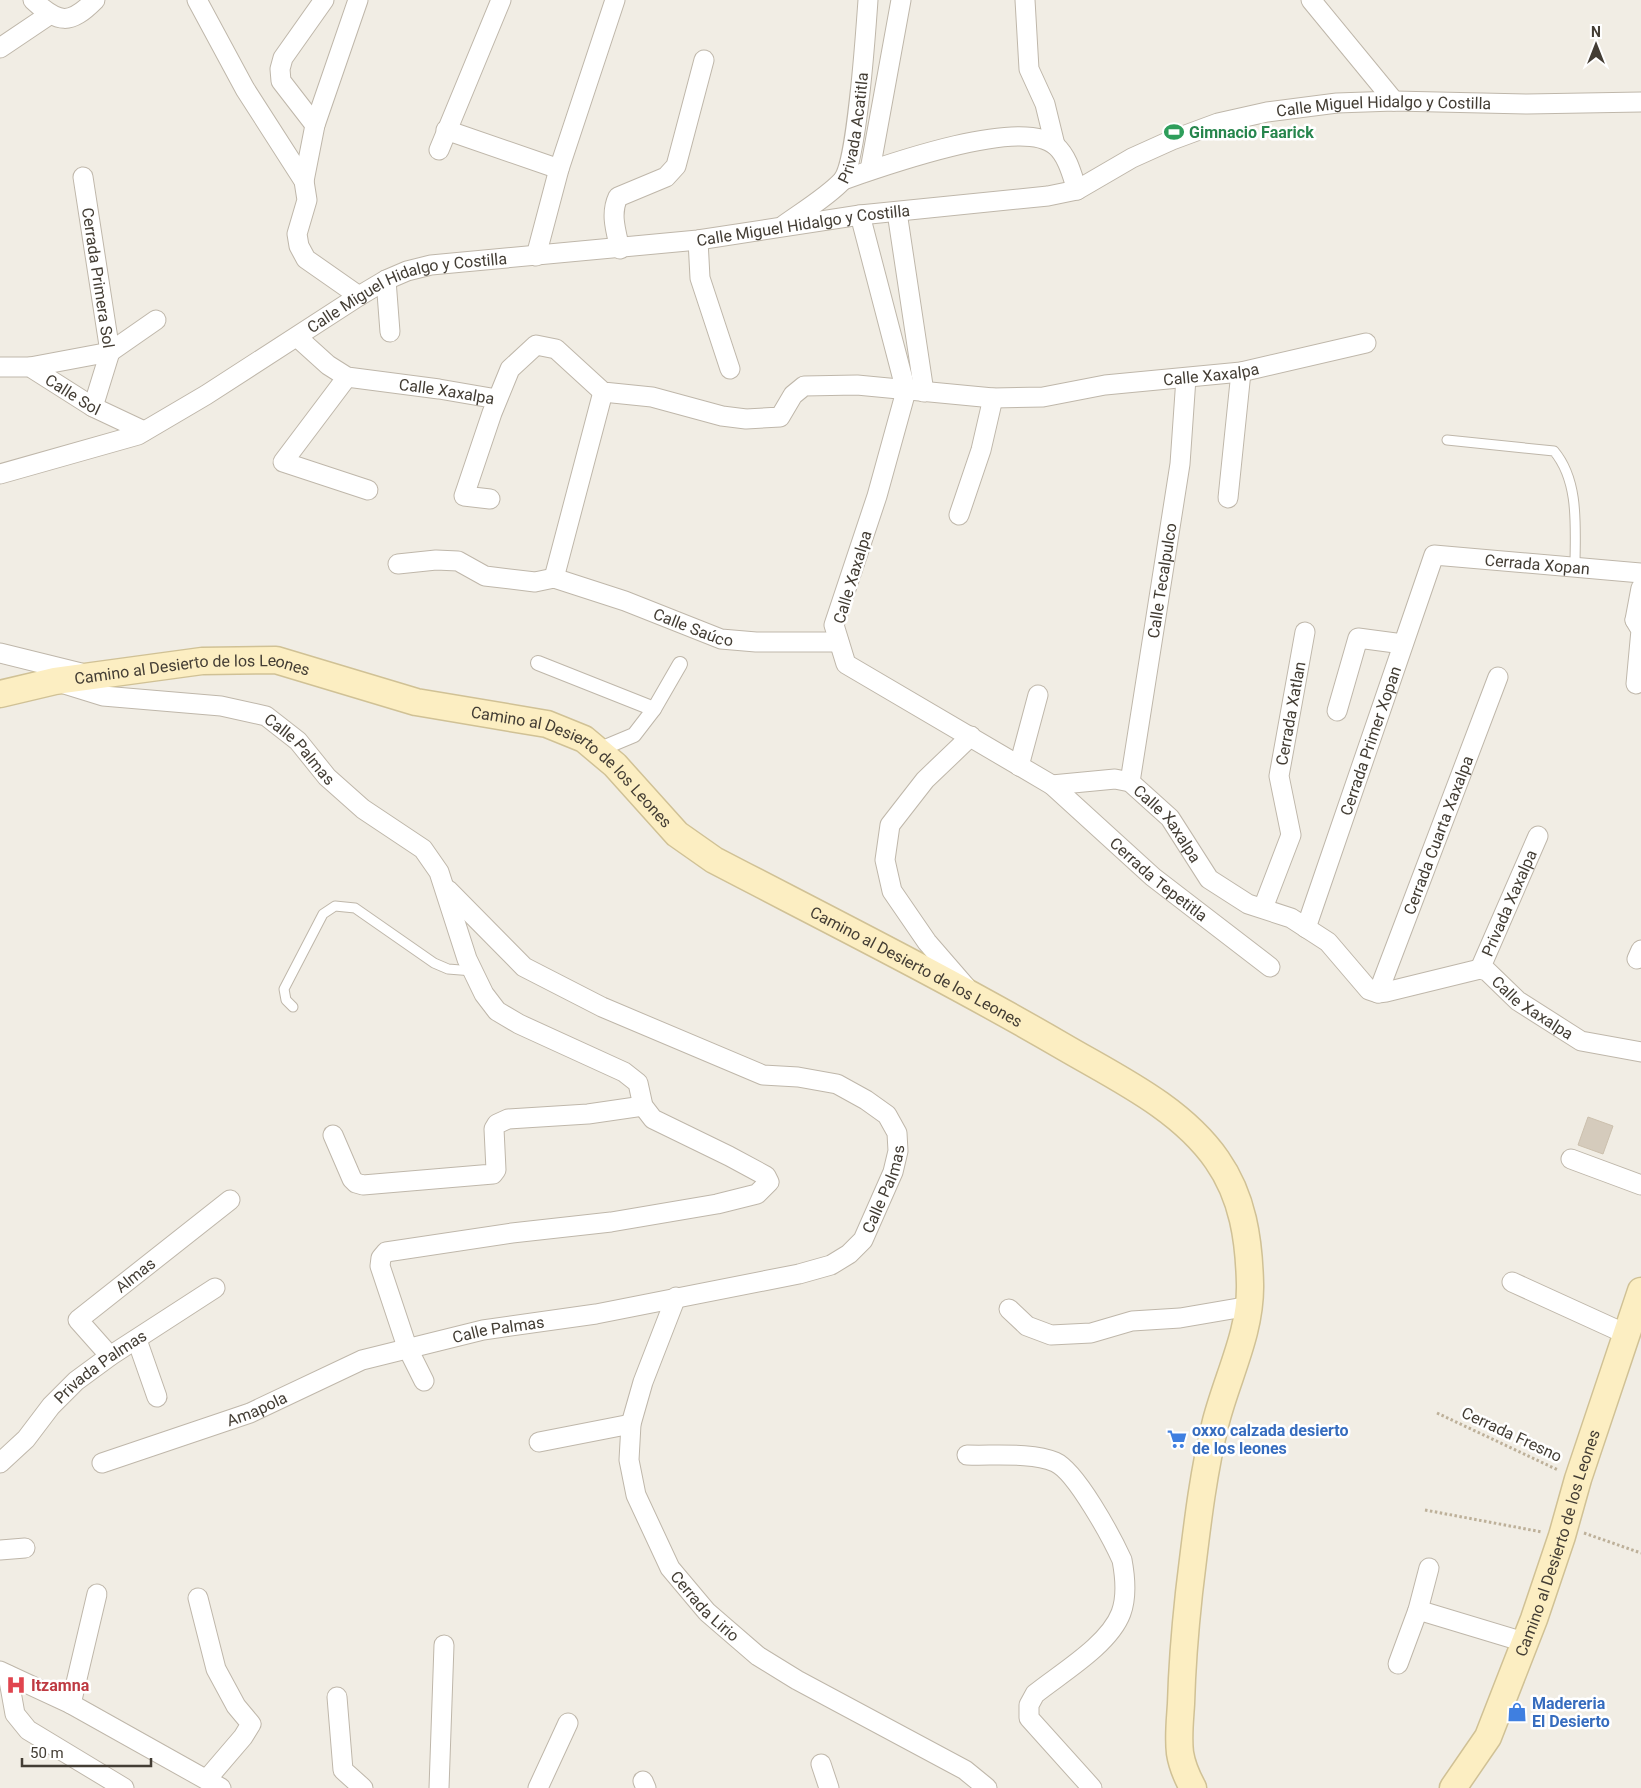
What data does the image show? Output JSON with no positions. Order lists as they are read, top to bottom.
{
  "streets": {
    "main road": ["Camino al Desierto de los Leones"],
    "street": [
      "Calle Miguel Hidalgo y Costilla",
      "Privada Acatitla",
      "Cerrada Primera Sol",
      "Calle Xaxalpa",
      "Calle Sol",
      "Cerrada Xopan",
      "Calle Tecalpulco",
      "Calle Saúco",
      "Cerrada Xatlan",
      "Cerrada Primer Xopan",
      "Calle Palmas",
      "Cerrada Cuarta Xaxalpa",
      "Cerrada Tepetitla",
      "Privada Xaxalpa",
      "Almas",
      "Privada Palmas",
      "Amapola",
      "Cerrada Lirio"
    ],
    "path": ["Cerrada Fresno"]
  },
  "crossings": [
    ["Calle Miguel Hidalgo y Costilla", "Privada Acatitla"],
    ["Calle Miguel Hidalgo y Costilla", "Calle Xaxalpa"],
    ["Calle Miguel Hidalgo y Costilla", "Calle Sol"],
    ["Cerrada Primera Sol", "Calle Sol"],
    ["Calle Xaxalpa", "Calle Tecalpulco"],
    ["Calle Xaxalpa", "Calle Saúco"],
    ["Calle Xaxalpa", "Cerrada Xatlan"],
    ["Calle Xaxalpa", "Cerrada Primer Xopan"],
    ["Calle Xaxalpa", "Cerrada Cuarta Xaxalpa"],
    ["Calle Xaxalpa", "Cerrada Tepetitla"],
    ["Calle Xaxalpa", "Privada Xaxalpa"],
    ["Cerrada Xopan", "Cerrada Primer Xopan"],
    ["Camino al Desierto de los Leones", "Calle Palmas"],
    ["Camino al Desierto de los Leones", "Cerrada Fresno"],
    ["Calle Palmas", "Amapola"],
    ["Calle Palmas", "Cerrada Lirio"],
    ["Almas", "Privada Palmas"]
  ],
  "places": {
    "sports": ["Gimnacio Faarick"],
    "supermarket": ["oxxo calzada desierto de los leones"],
    "hospital": ["Itzamna"],
    "shop": ["Madereria El Desierto"]
  },
  "scale_bar": "50 m",
  "north": "top"
}
